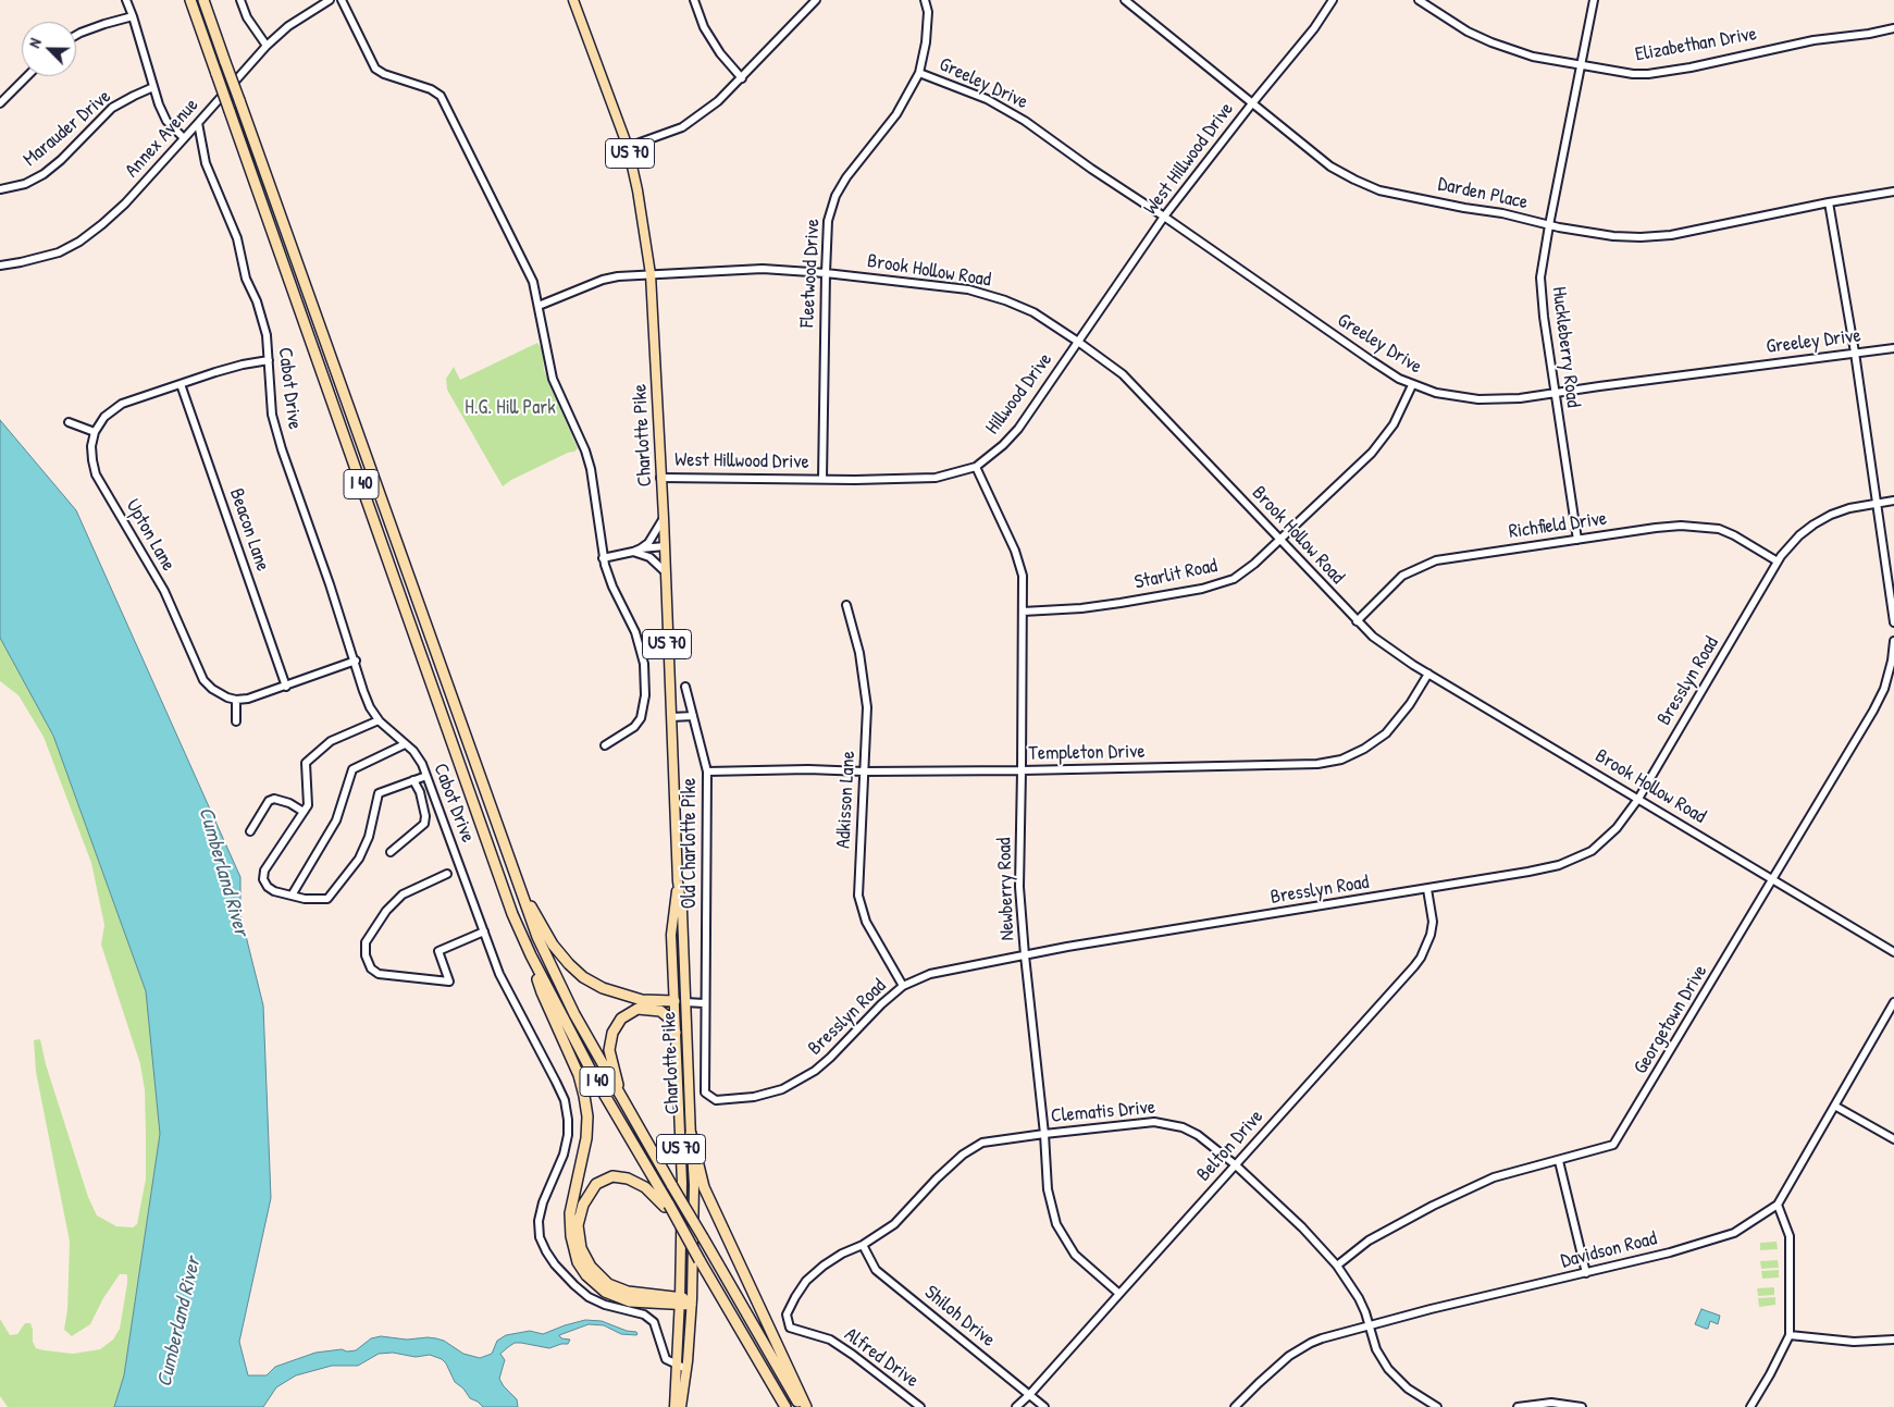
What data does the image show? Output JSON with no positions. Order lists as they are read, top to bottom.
{
  "streets": {
    "highway": ["I 40"],
    "main road": ["US 70", "Charlotte Pike"],
    "street": [
      "Elizabethan Drive",
      "Greeley Drive",
      "Marauder Drive",
      "Annex Avenue",
      "West Hillwood Drive",
      "Darden Place",
      "Brook Hollow Road",
      "Fleetwood Drive",
      "Huckleberry Road",
      "Cabot Drive",
      "Hillwood Drive",
      "Richfield Drive",
      "Beacon Lane",
      "Upton Lane",
      "Starlit Road",
      "Bresslyn Road",
      "Templeton Drive",
      "Adkisson Lane",
      "Old Charlotte Pike",
      "Newberry Road",
      "Georgetown Drive",
      "Clematis Drive",
      "Belton Drive",
      "Davidson Road",
      "Shiloh Drive",
      "Alfred Drive"
    ]
  },
  "crossings": [
    ["Elizabethan Drive", "Huckleberry Road"],
    ["Greeley Drive", "West Hillwood Drive"],
    ["Greeley Drive", "Fleetwood Drive"],
    ["Greeley Drive", "Huckleberry Road"],
    ["Greeley Drive", "Starlit Road"],
    ["Annex Avenue", "Cabot Drive"],
    ["West Hillwood Drive", "Darden Place"],
    ["West Hillwood Drive", "Brook Hollow Road"],
    ["West Hillwood Drive", "Fleetwood Drive"],
    ["West Hillwood Drive", "Hillwood Drive"],
    ["West Hillwood Drive", "Charlotte Pike"],
    ["Darden Place", "Huckleberry Road"],
    ["Brook Hollow Road", "Fleetwood Drive"],
    ["Brook Hollow Road", "Hillwood Drive"],
    ["Brook Hollow Road", "Charlotte Pike"],
    ["Brook Hollow Road", "Richfield Drive"],
    ["Brook Hollow Road", "Starlit Road"],
    ["Brook Hollow Road", "Bresslyn Road"],
    ["Brook Hollow Road", "Templeton Drive"],
    ["Brook Hollow Road", "Georgetown Drive"],
    ["Fleetwood Drive", "Hillwood Drive"],
    ["Huckleberry Road", "Richfield Drive"],
    ["Cabot Drive", "Charlotte Pike"],
    ["Hillwood Drive", "Newberry Road"],
    ["Richfield Drive", "Bresslyn Road"],
    ["Starlit Road", "Newberry Road"],
    ["Bresslyn Road", "Adkisson Lane"],
    ["Bresslyn Road", "Old Charlotte Pike"],
    ["Bresslyn Road", "Newberry Road"],
    ["Bresslyn Road", "Belton Drive"],
    ["Templeton Drive", "Adkisson Lane"],
    ["Templeton Drive", "Old Charlotte Pike"],
    ["Templeton Drive", "Newberry Road"],
    ["Newberry Road", "Clematis Drive"],
    ["Newberry Road", "Belton Drive"],
    ["Georgetown Drive", "Clematis Drive"],
    ["Clematis Drive", "Belton Drive"],
    ["Clematis Drive", "Davidson Road"],
    ["Clematis Drive", "Shiloh Drive"],
    ["Clematis Drive", "Alfred Drive"],
    ["Belton Drive", "Shiloh Drive"]
  ],
  "water": ["Cumberland River"],
  "parks": ["H.G. Hill Park"],
  "north": "top left"
}
